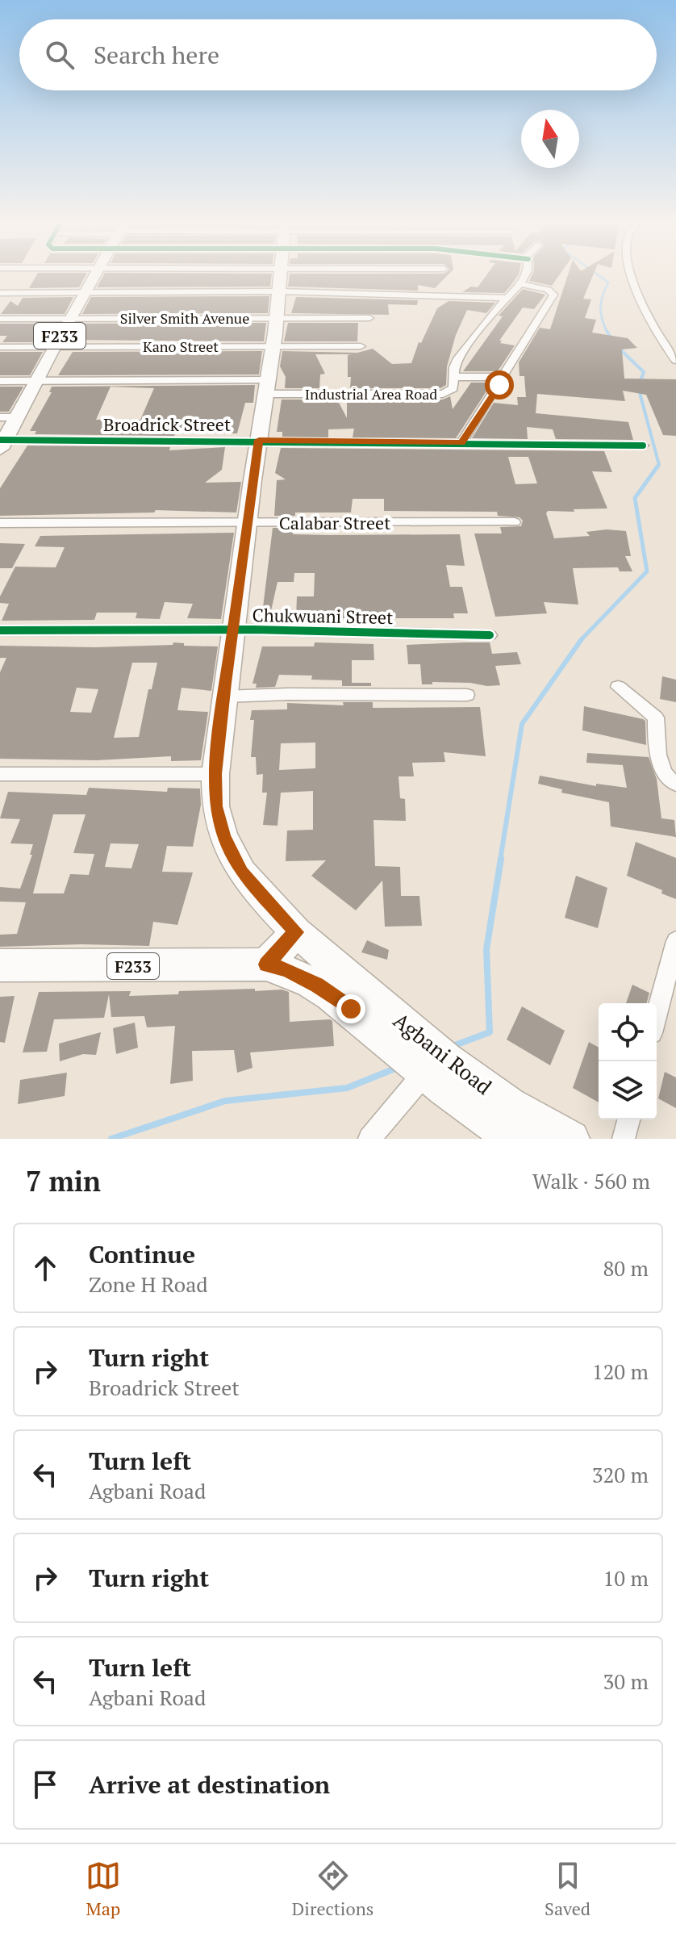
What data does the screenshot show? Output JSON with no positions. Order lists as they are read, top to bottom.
{
  "streets": {
    "main road": ["F233", "Agbani Road"],
    "street": [
      "Silver Smith Avenue",
      "Kano Street",
      "Industrial Area Road",
      "Broadrick Street",
      "Calabar Street",
      "Chukwuani Street"
    ]
  },
  "crossings": [
    ["Silver Smith Avenue", "F233"],
    ["Silver Smith Avenue", "Agbani Road"],
    ["F233", "Kano Street"],
    ["F233", "Broadrick Street"],
    ["F233", "Agbani Road"],
    ["Kano Street", "Agbani Road"],
    ["Industrial Area Road", "Agbani Road"],
    ["Broadrick Street", "Agbani Road"],
    ["Calabar Street", "Agbani Road"],
    ["Chukwuani Street", "Agbani Road"]
  ],
  "north": "top",
  "page": {
    "search": "Search here",
    "heading": ["7 min", "Walk · 560 m"],
    "list": [
      ["Continue", "Zone H Road", "80 m"],
      ["Turn right", "Broadrick Street", "120 m"],
      ["Turn left", "Agbani Road", "320 m"],
      ["Turn right", "10 m"],
      ["Turn left", "Agbani Road", "30 m"],
      "Arrive at destination"
    ],
    "nav": ["Map", "Directions", "Saved"]
  }
}
